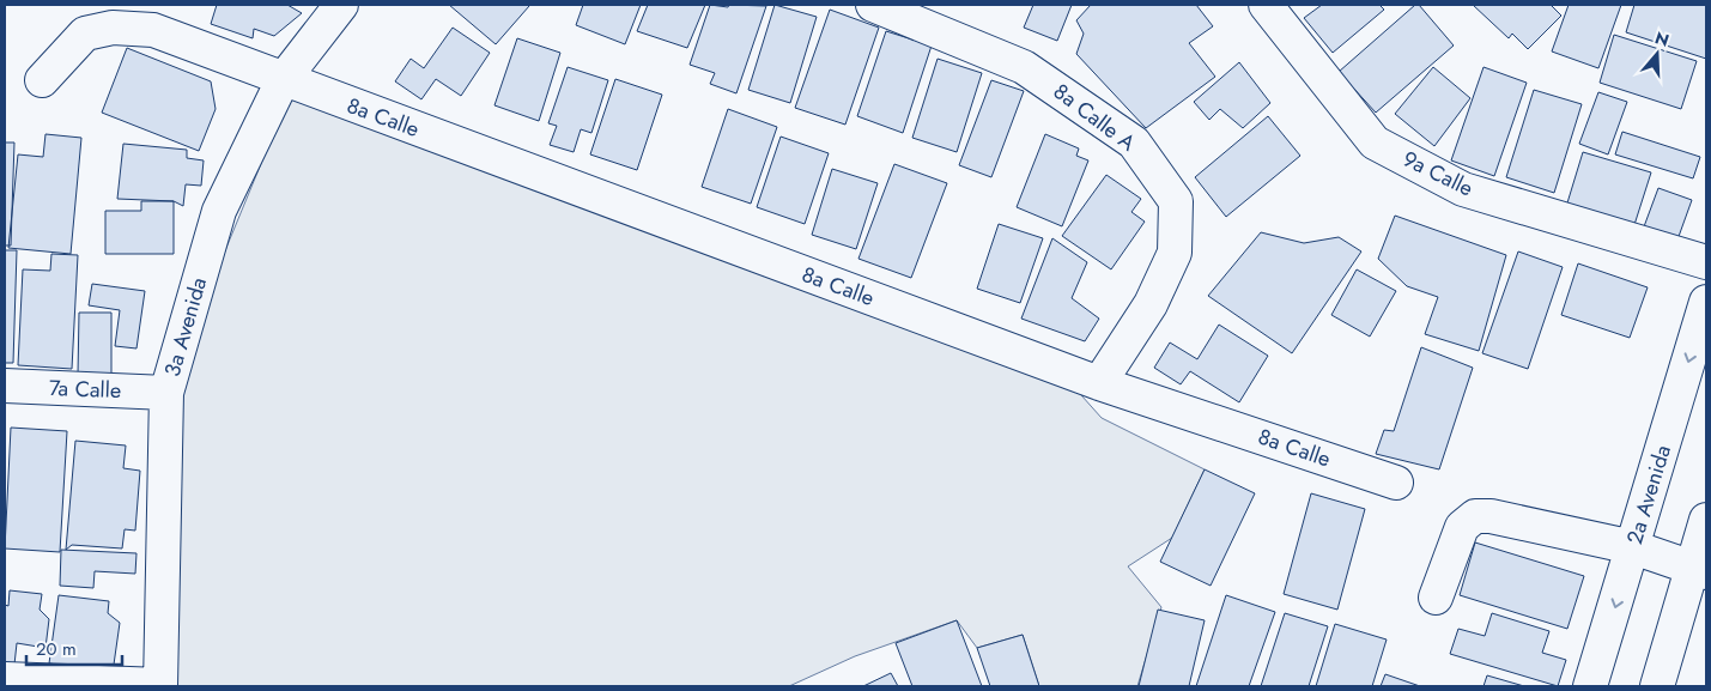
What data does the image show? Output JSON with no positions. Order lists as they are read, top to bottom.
{
  "streets": {
    "street": [
      "8a Calle",
      "8a Calle A",
      "9a Calle",
      "3a Avenida",
      "7a Calle",
      "2a Avenida"
    ]
  },
  "crossings": [
    ["8a Calle", "8a Calle A"],
    ["8a Calle", "3a Avenida"],
    ["3a Avenida", "7a Calle"]
  ],
  "scale_bar": "20 m",
  "north": "top"
}
